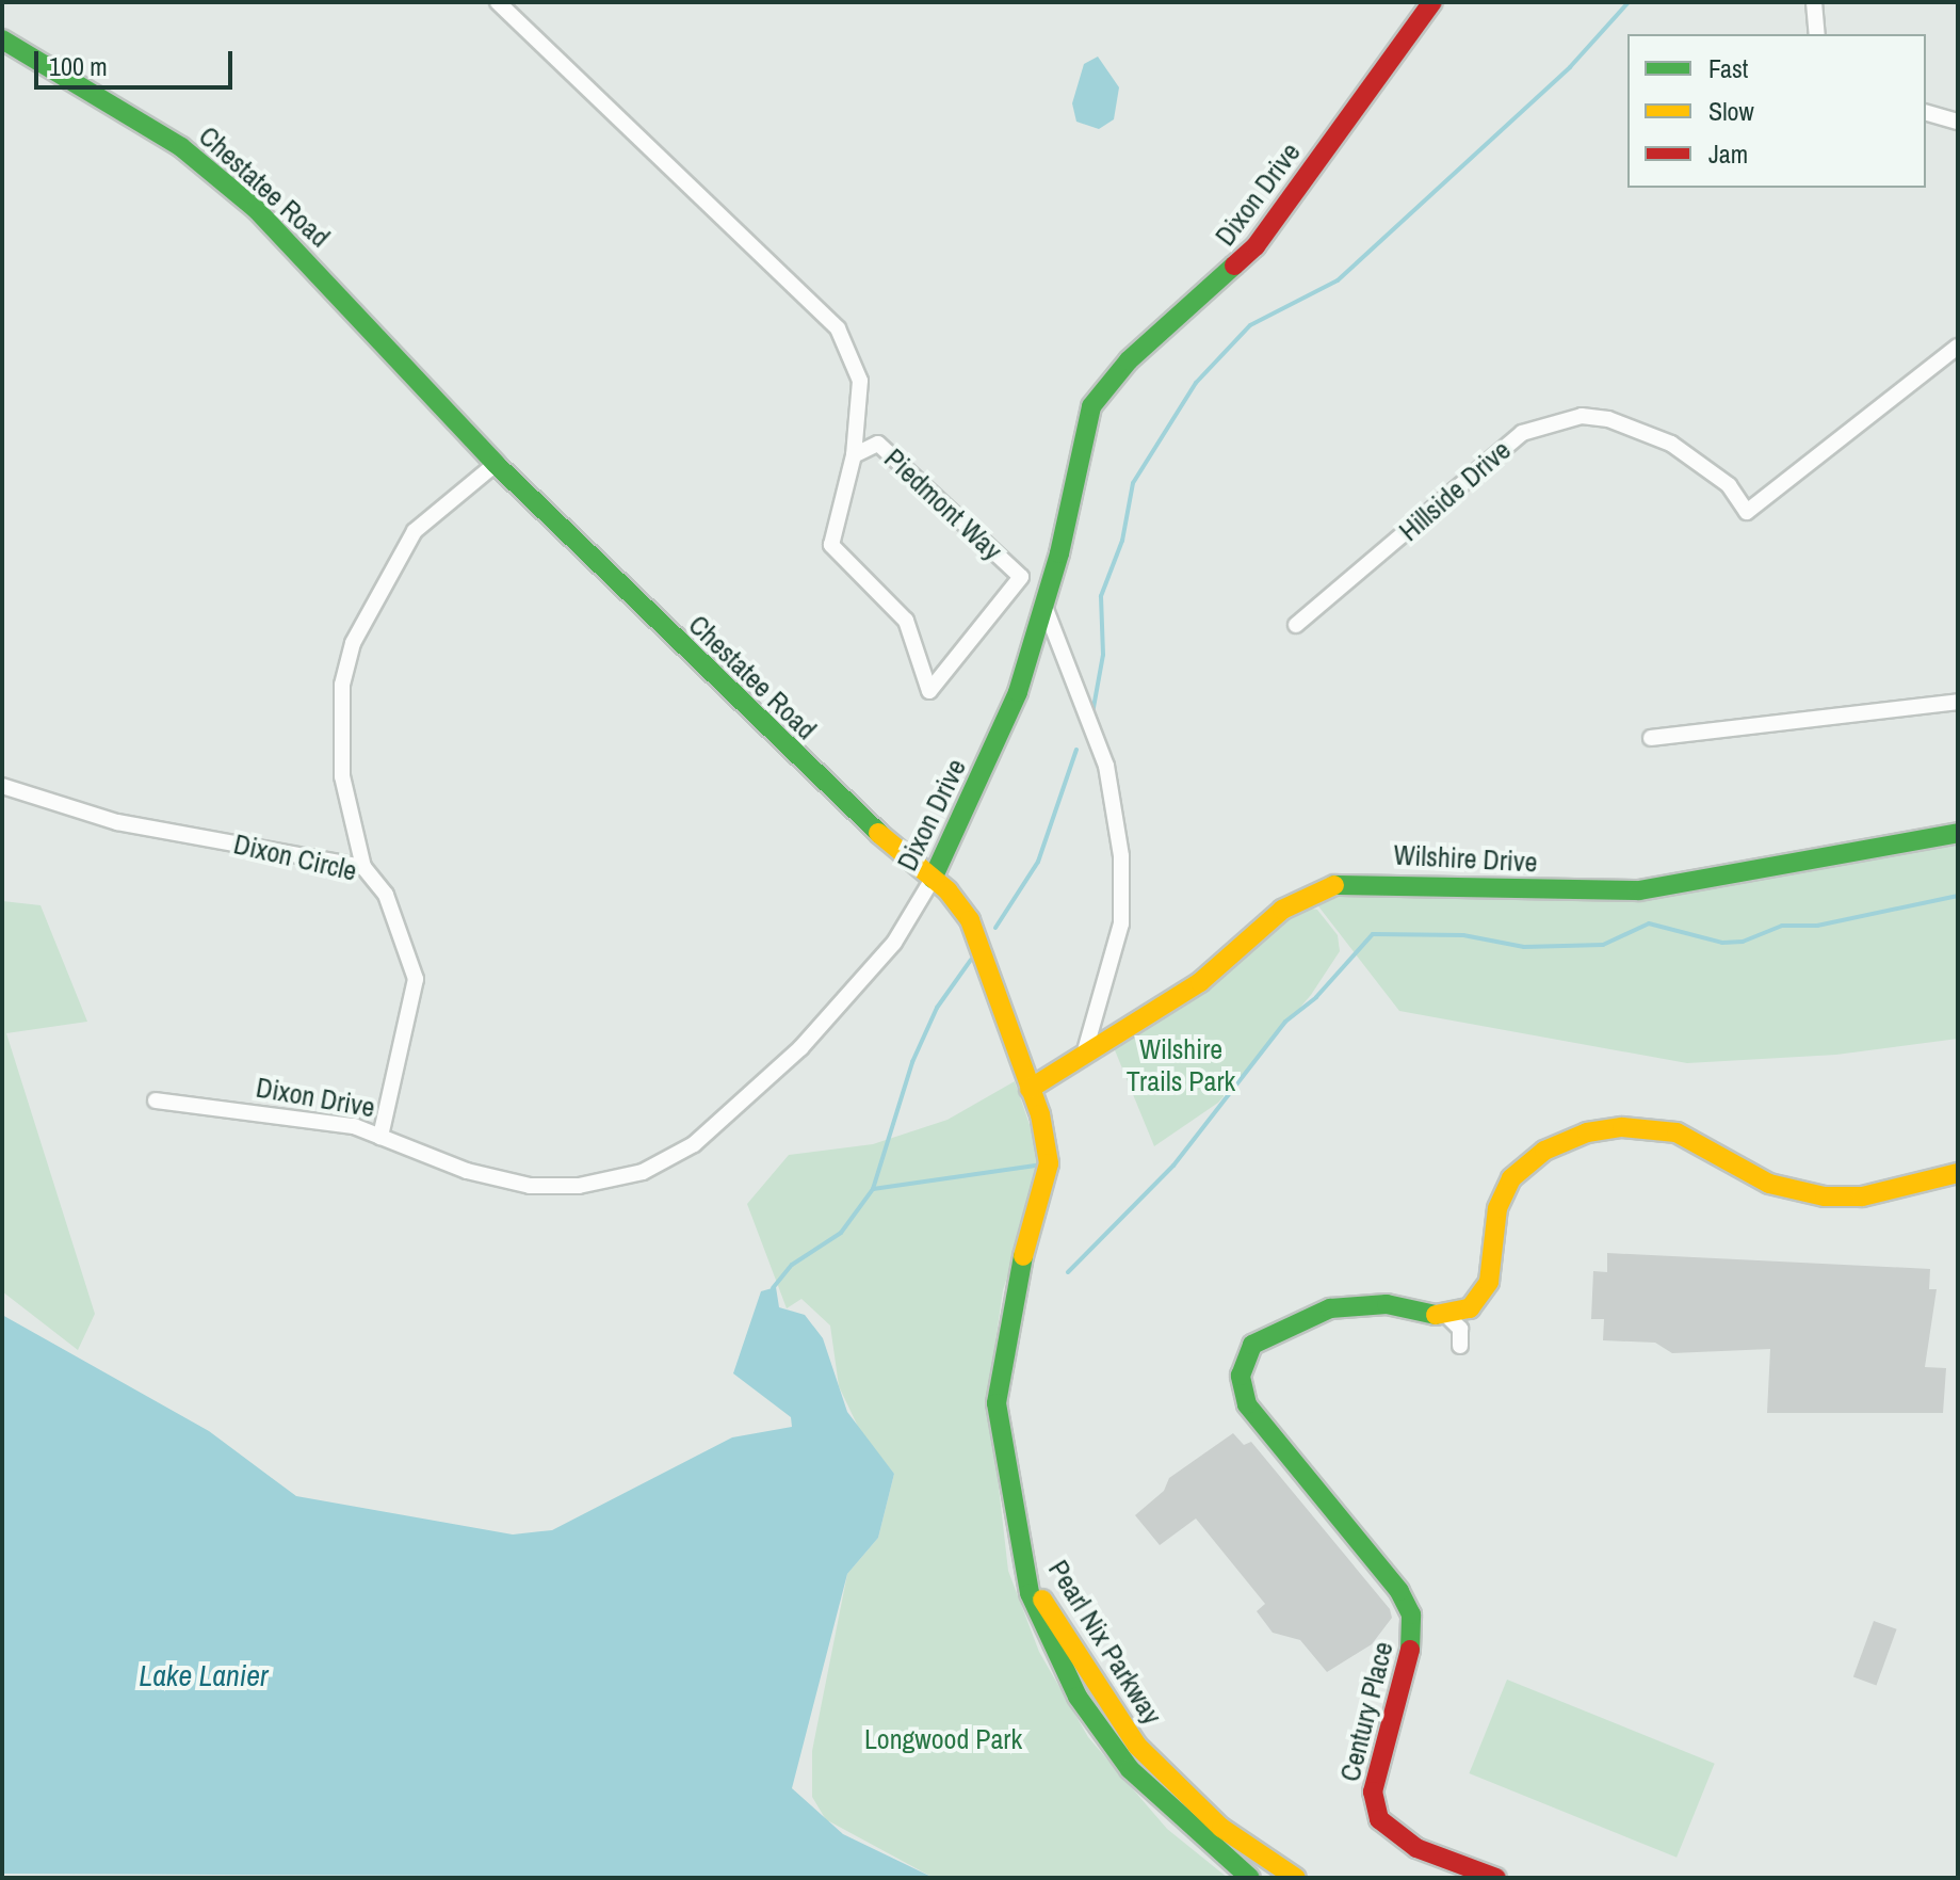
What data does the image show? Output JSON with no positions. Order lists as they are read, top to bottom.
{
  "streets": {
    "street": [
      "Chestatee Road",
      "Dixon Drive",
      "Hillside Drive",
      "Piedmont Way",
      "Dixon Circle",
      "Wilshire Drive",
      "Pearl Nix Parkway",
      "Century Place"
    ]
  },
  "crossings": [
    ["Chestatee Road", "Dixon Drive"],
    ["Chestatee Road", "Wilshire Drive"],
    ["Chestatee Road", "Pearl Nix Parkway"],
    ["Dixon Drive", "Dixon Circle"]
  ],
  "water": ["Lake Lanier"],
  "parks": ["Wilshire Trails Park", "Longwood Park"],
  "legend": ["Fast", "Slow", "Jam"],
  "scale_bar": "100 m"
}
